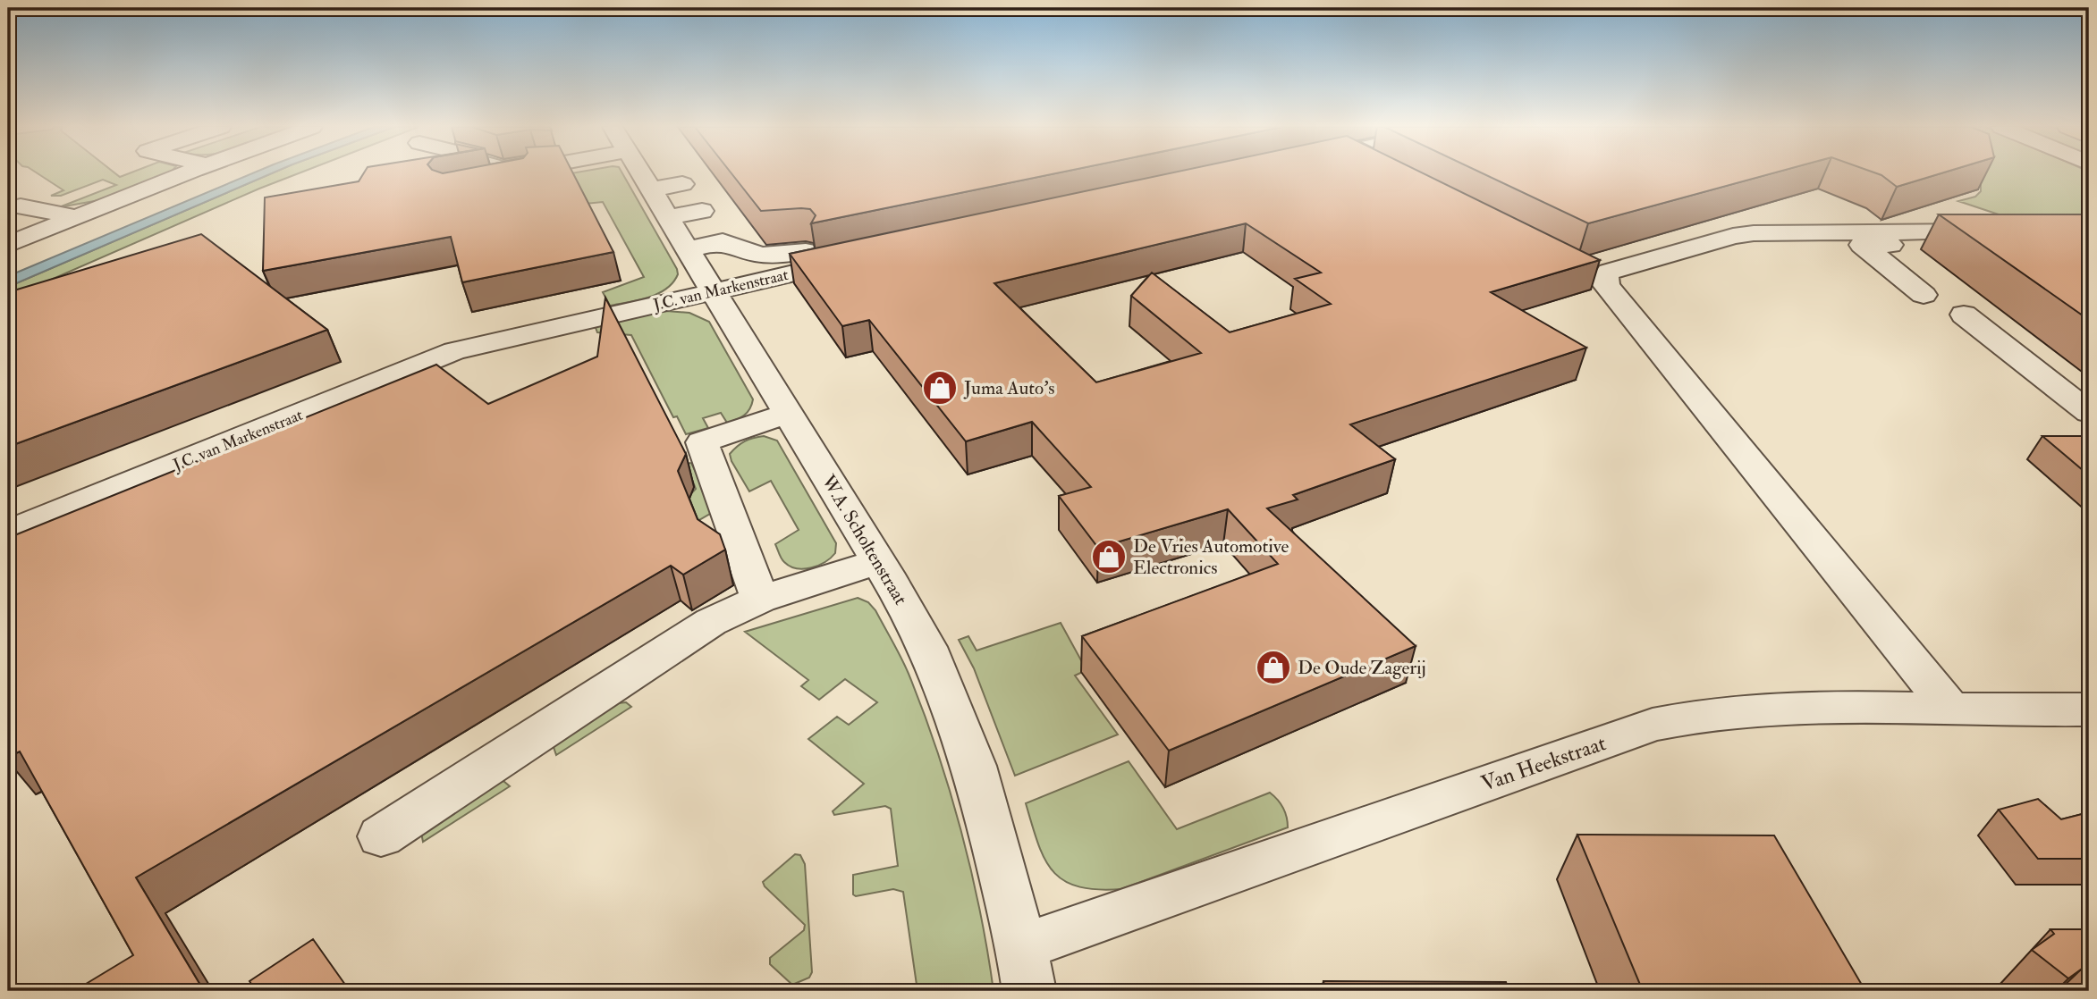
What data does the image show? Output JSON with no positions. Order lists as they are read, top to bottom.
{
  "streets": {
    "street": ["J.C. van Markenstraat", "W.A. Scholtenstraat", "Van Heekstraat"]
  },
  "crossings": [
    ["J.C. van Markenstraat", "W.A. Scholtenstraat"],
    ["W.A. Scholtenstraat", "Van Heekstraat"]
  ],
  "places": {
    "shop": ["Juma Auto's", "De Vries Automotive Electronics", "De Oude Zagerij"]
  }
}
